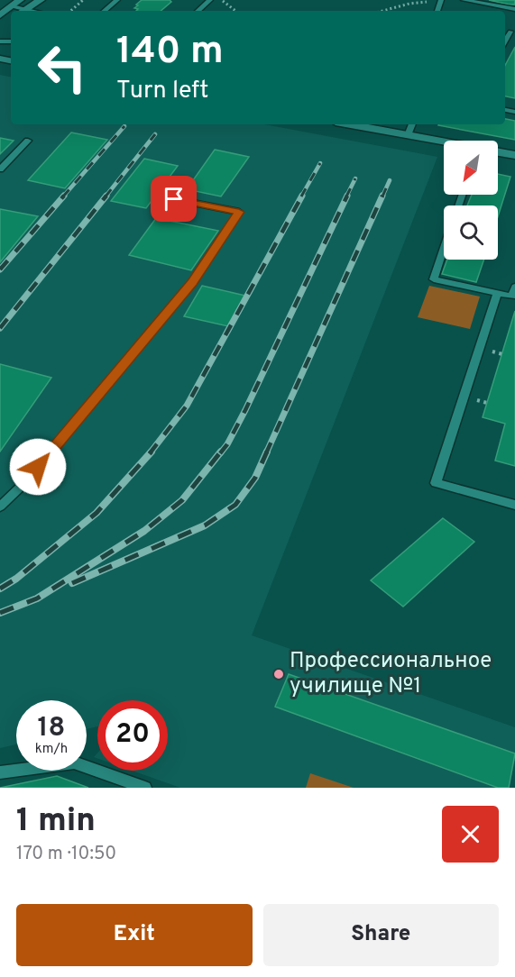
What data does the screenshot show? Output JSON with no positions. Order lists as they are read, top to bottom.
{
  "places": ["Профессиональное училище №1"],
  "north": "bottom left",
  "page": {
    "turn": ["140 m", "Turn left"],
    "speed": "18 km/h",
    "limit": "20",
    "heading": ["1 min", "170 m · 10:50"],
    "buttons": ["Exit", "Share"]
  }
}
